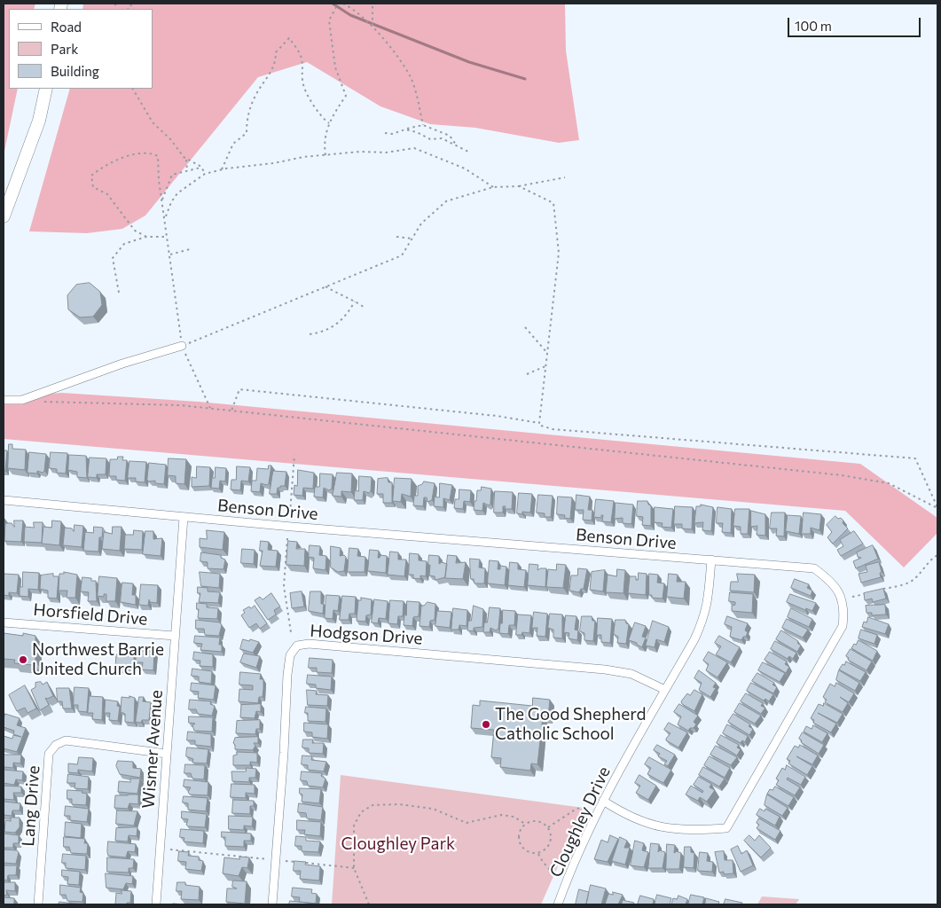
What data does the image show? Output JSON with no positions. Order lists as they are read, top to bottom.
{
  "streets": {
    "street": [
      "Benson Drive",
      "Horsfield Drive",
      "Hodgson Drive",
      "Wismer Avenue",
      "Lang Drive",
      "Cloughley Drive"
    ]
  },
  "crossings": [
    ["Benson Drive", "Wismer Avenue"],
    ["Benson Drive", "Cloughley Drive"],
    ["Horsfield Drive", "Wismer Avenue"],
    ["Hodgson Drive", "Cloughley Drive"],
    ["Wismer Avenue", "Lang Drive"]
  ],
  "parks": ["Cloughley Park"],
  "places": ["Northwest Barrie United Church", "The Good Shepherd Catholic School"],
  "legend": ["Road", "Park", "Building"],
  "scale_bar": "100 m"
}
